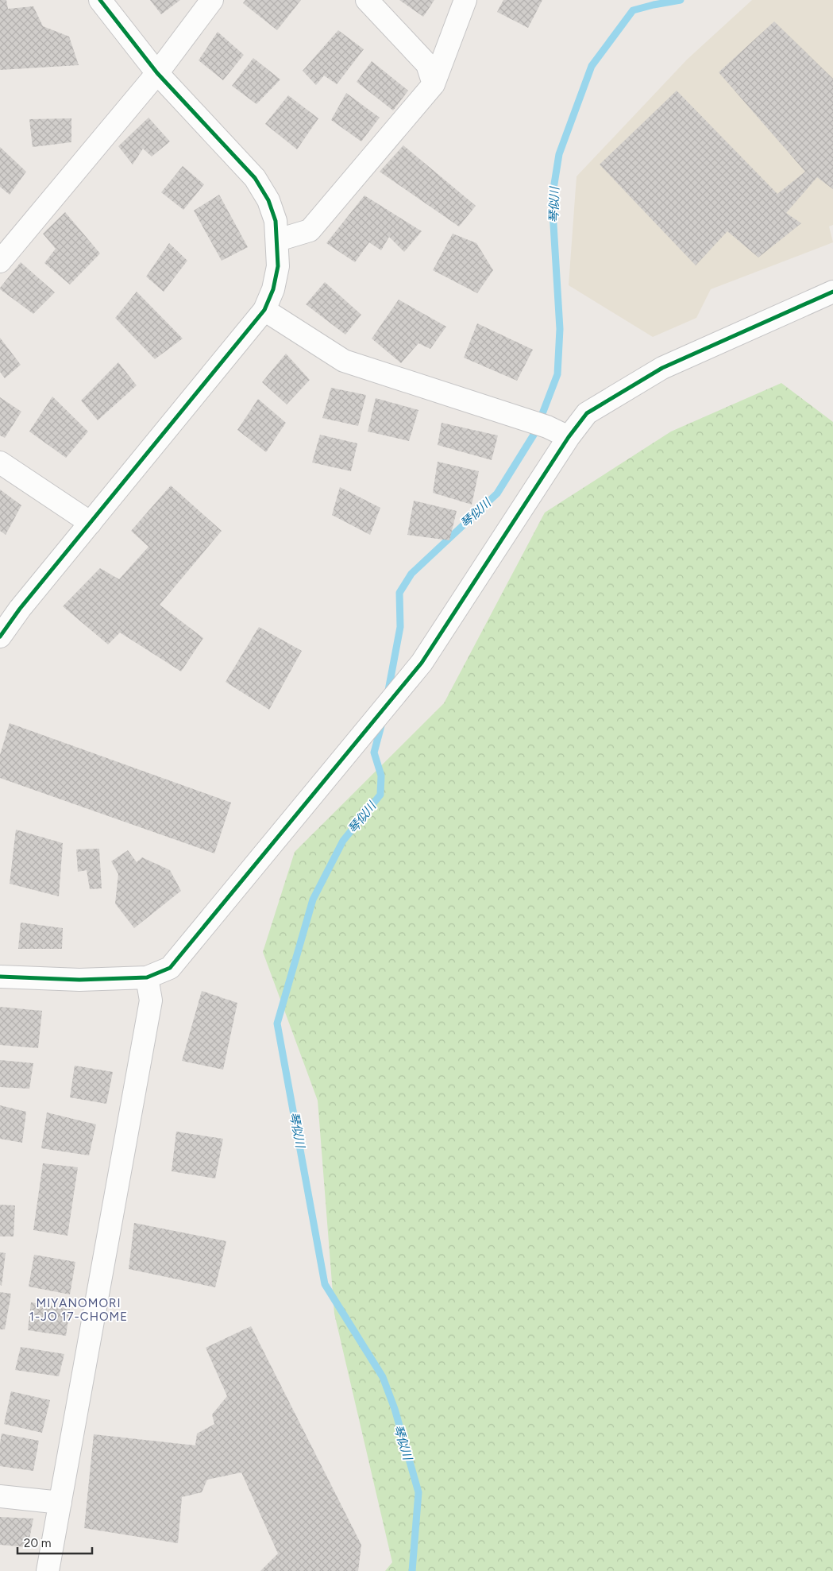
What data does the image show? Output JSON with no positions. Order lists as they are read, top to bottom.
{
  "districts": ["MIYANOMORI 1-JO 17-CHOME"],
  "water": ["琴似川"],
  "scale_bar": "20 m"
}
